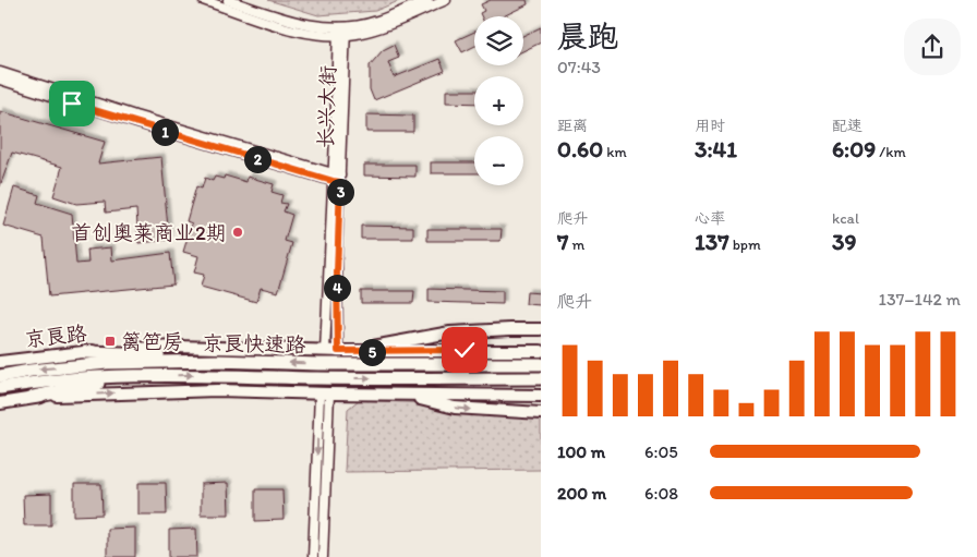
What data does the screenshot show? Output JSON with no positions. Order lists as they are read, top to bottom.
{
  "streets": {
    "highway": ["京良快速路"],
    "main road": ["京良路"],
    "street": ["长兴大街"]
  },
  "crossings": [
    ["长兴大街", "京良路"]
  ],
  "places": {
    "other": ["首创奥莱商业2期"],
    "transit": ["篱笆房"]
  },
  "page": {
    "heading": ["晨跑", "07:43"],
    "map_buttons": ["+", "−"],
    "stats": [
      ["距离", "0.60 km"],
      ["用时", "3:41"],
      ["配速", "6:09 /km"],
      ["爬升", "7 m"],
      ["心率", "137 bpm"],
      ["kcal", "39"]
    ],
    "pins": [
      "1",
      "2",
      "3",
      "4",
      "5"
    ],
    "chart": ["爬升", "137–142 m"],
    "list": [
      {
        "name": "100 m",
        "note": "6:05"
      },
      {
        "name": "200 m",
        "note": "6:08"
      }
    ]
  }
}
